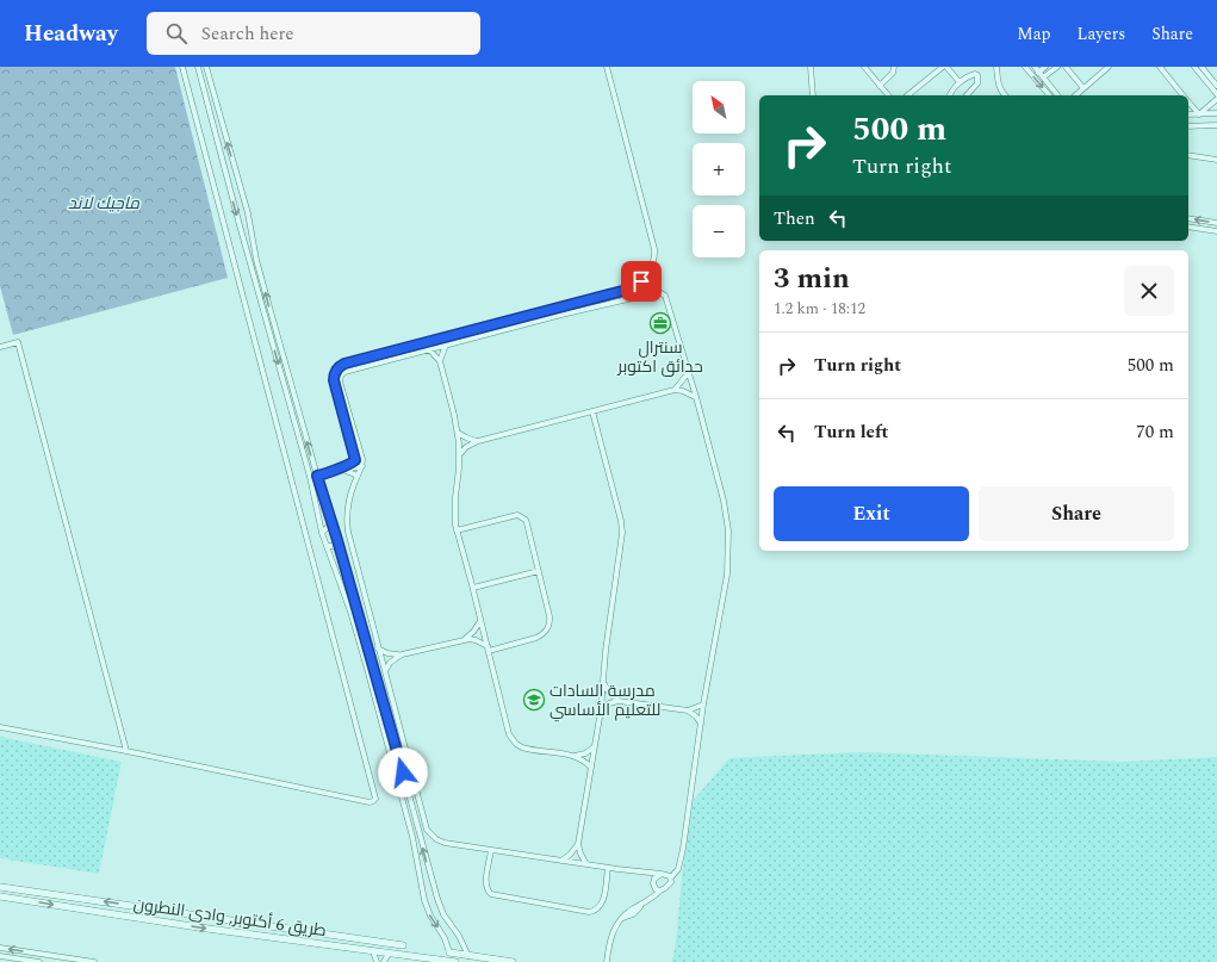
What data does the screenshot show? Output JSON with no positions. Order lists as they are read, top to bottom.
{
  "streets": {
    "street": ["طريق 6 أكتوبر, وادى النطرون"]
  },
  "parks": ["ماجيك لاند"],
  "places": {
    "office": ["سنترال حدائق اكتوبر"],
    "school or university": ["مدرسة السادات للتعليم الأساسي"]
  },
  "north": "top left",
  "page": {
    "header": "Headway",
    "search": "Search here",
    "nav": ["Map", "Layers", "Share"],
    "map_buttons": ["+", "−"],
    "turn": ["500 m", "Turn right"],
    "then": "Then",
    "heading": ["3 min", "1.2 km · 18:12"],
    "list": [
      {
        "name": "Turn right",
        "value": "500 m"
      },
      {
        "name": "Turn left",
        "value": "70 m"
      }
    ],
    "buttons": ["Exit", "Share"]
  }
}
